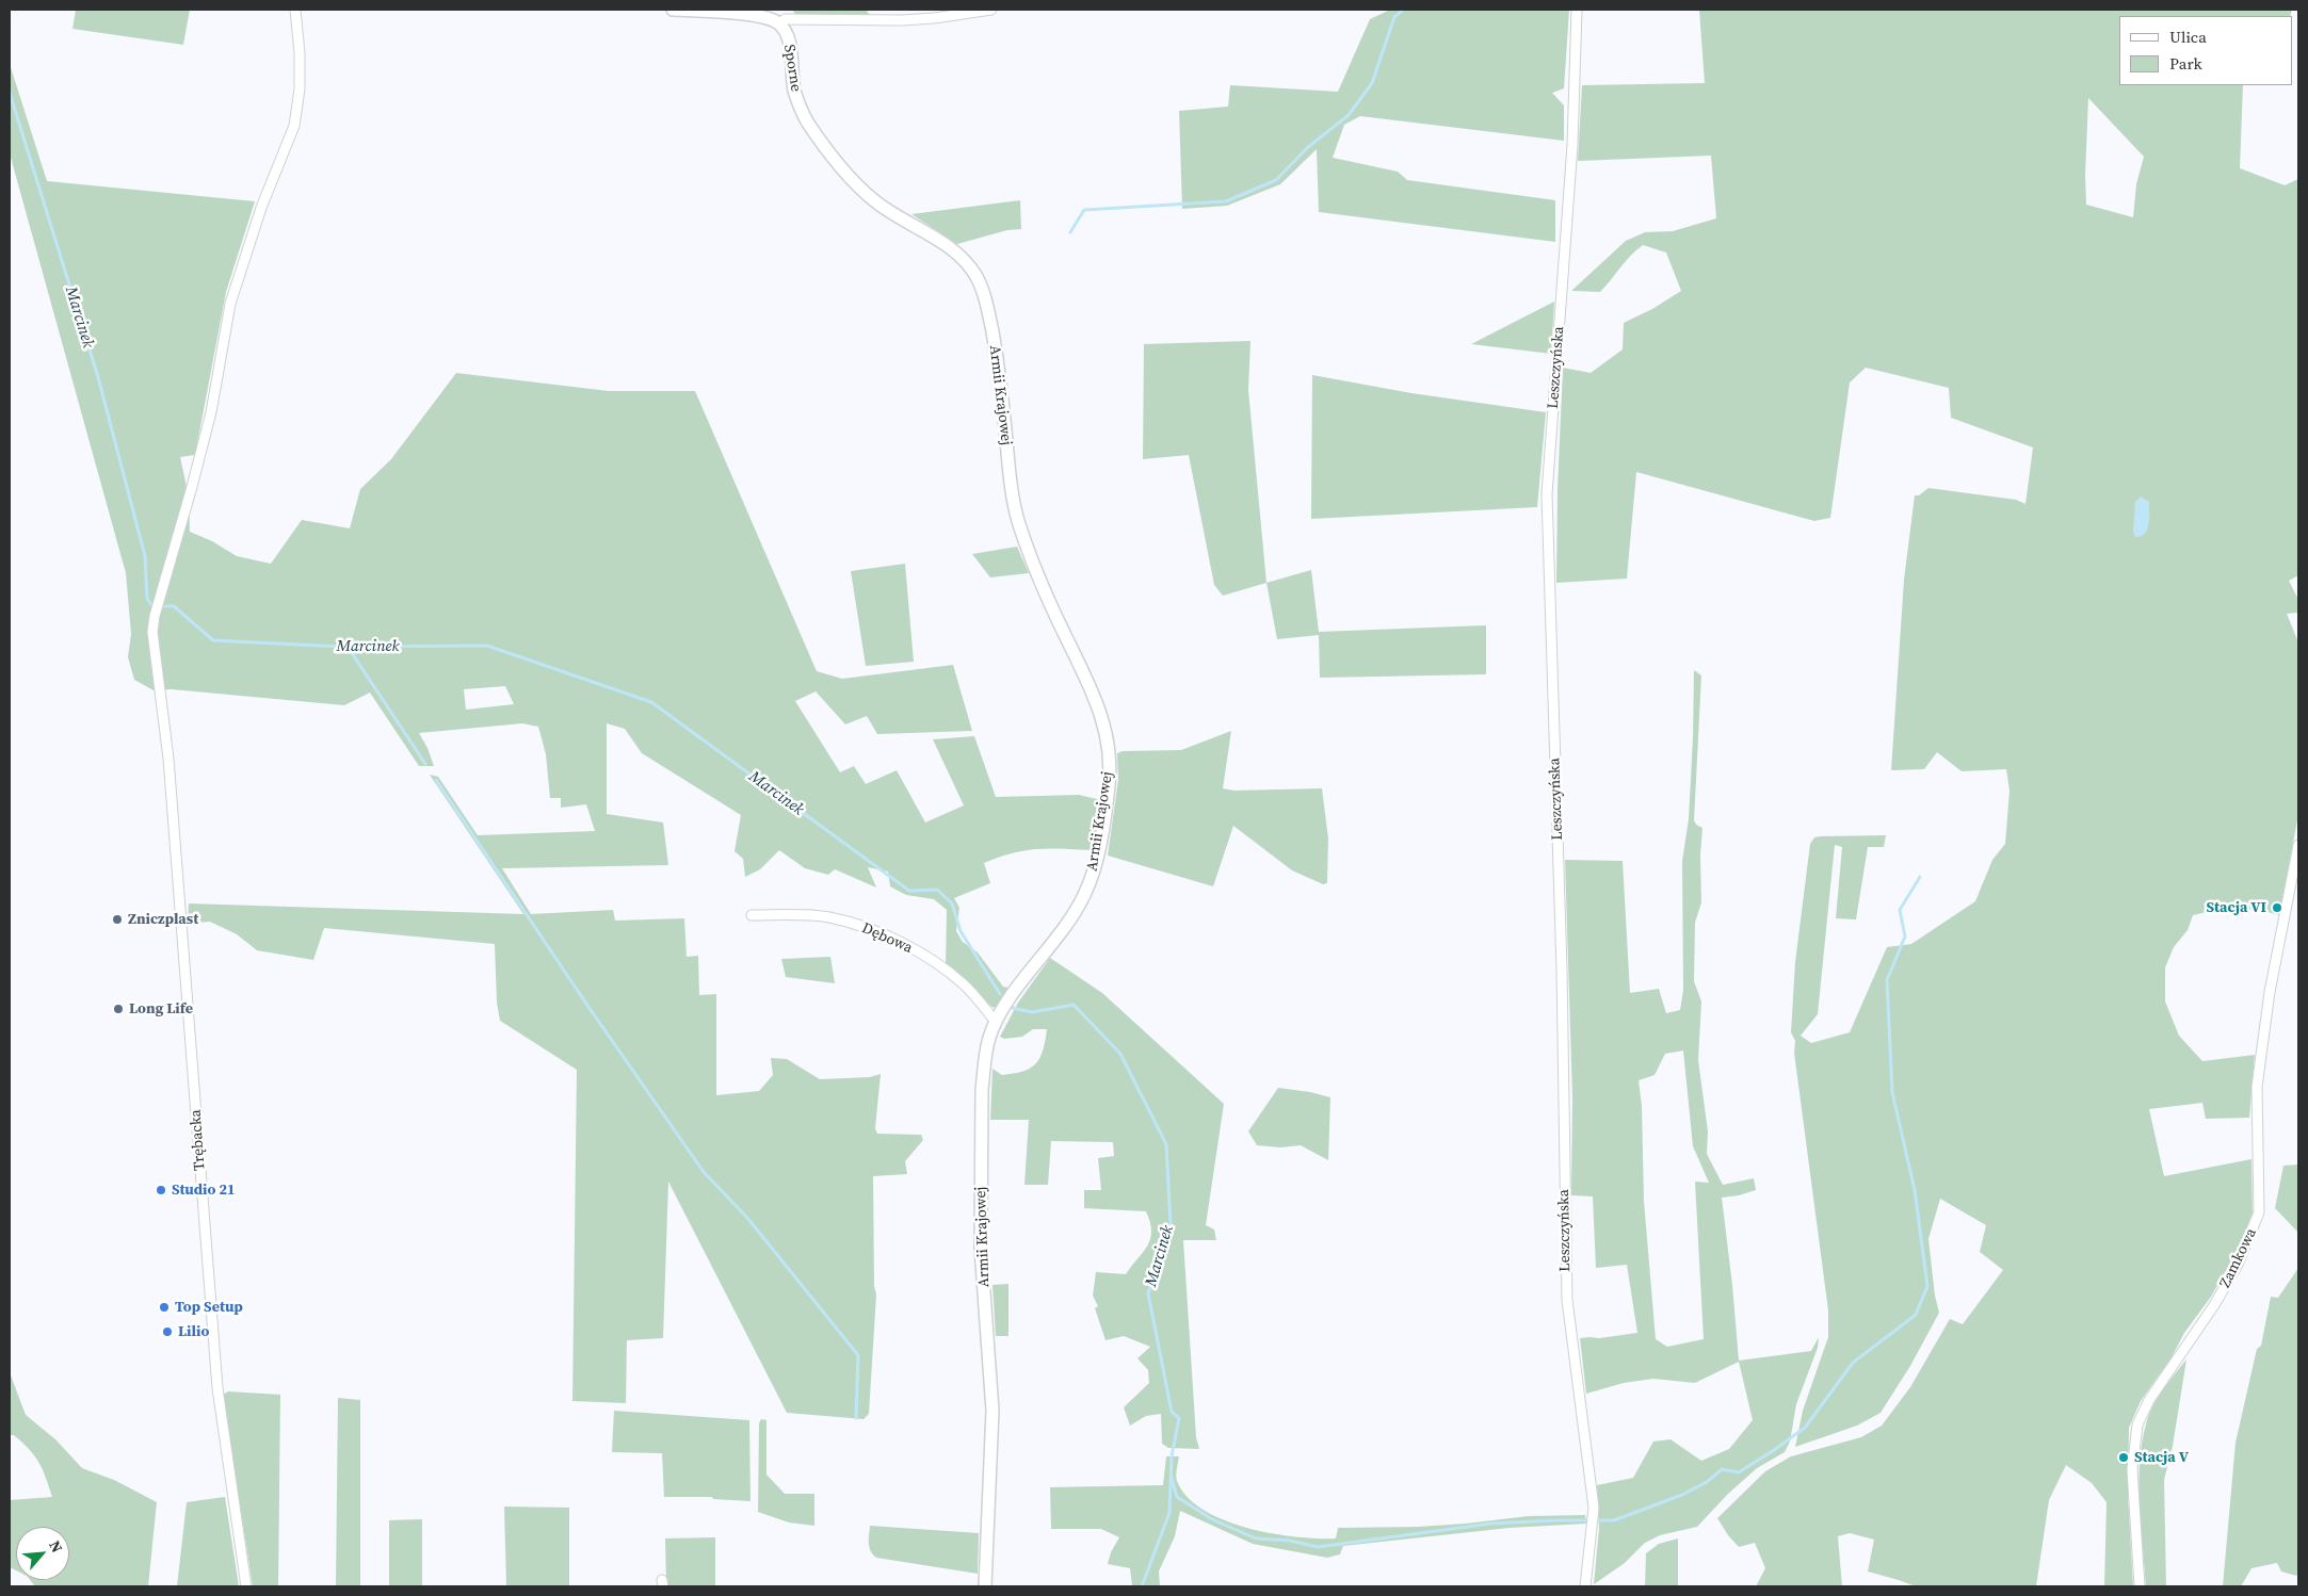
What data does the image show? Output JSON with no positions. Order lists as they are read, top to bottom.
{
  "streets": {
    "street": [
      "Sporne",
      "Leszczyńska",
      "Armii Krajowej",
      "Dębowa",
      "Trębacka",
      "Zamkowa"
    ]
  },
  "crossings": [
    ["Sporne", "Armii Krajowej"],
    ["Armii Krajowej", "Dębowa"]
  ],
  "water": ["Marcinek"],
  "places": [
    "Stacja VI",
    "Zniczplast",
    "Long Life",
    "Studio 21",
    "Top Setup",
    "Lilio",
    "Stacja V"
  ],
  "legend": ["Ulica", "Park"],
  "north": "top right"
}
